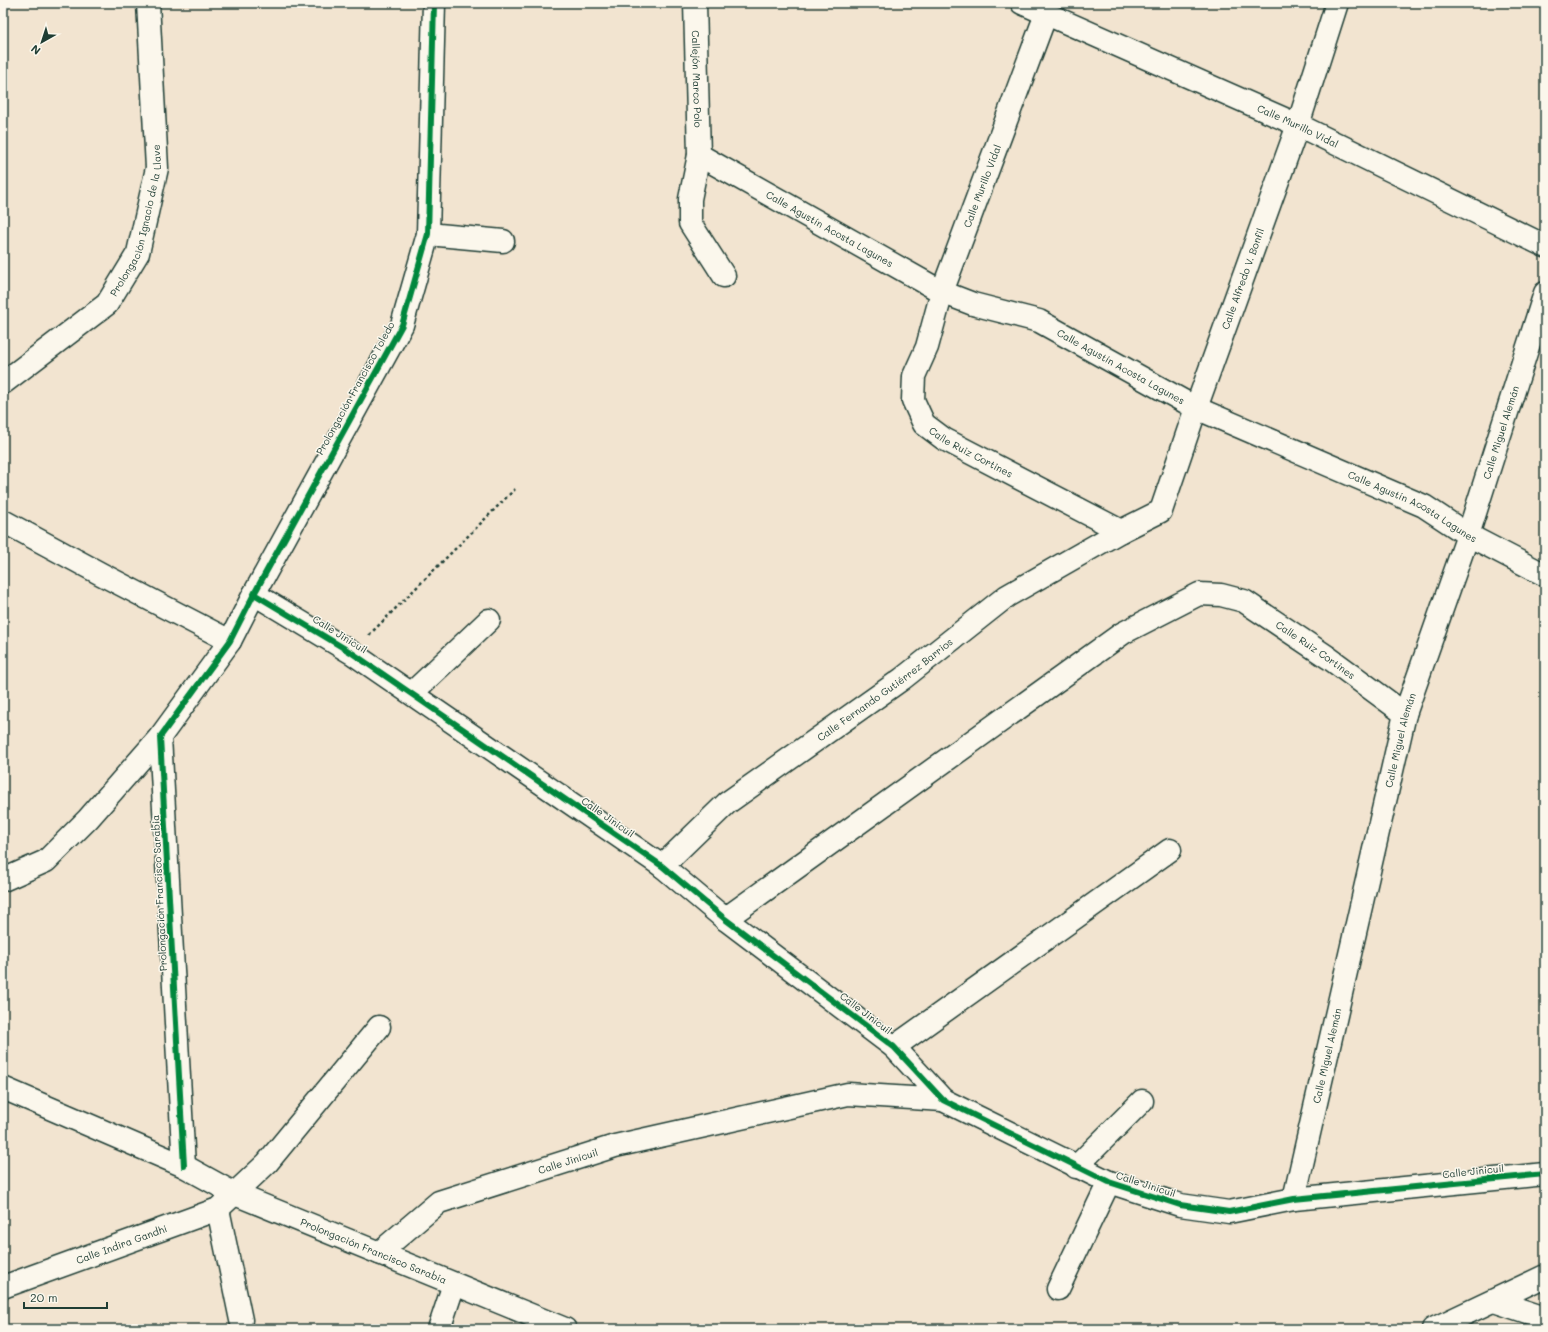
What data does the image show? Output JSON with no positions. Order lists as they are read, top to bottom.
{
  "streets": {
    "street": [
      "Callejón Marco Polo",
      "Calle Murillo Vidal",
      "Prolongación Ignacio de la Llave",
      "Calle Agustín Acosta Lagunes",
      "Calle Alfredo V. Bonfil",
      "Prolongación Francisco Toledo",
      "Calle Miguel Alemán",
      "Calle Ruiz Cortines",
      "Calle Jinicuil",
      "Calle Fernando Gutiérrez Barrios",
      "Prolongación Francisco Sarabia",
      "Calle Indira Gandhi"
    ]
  },
  "crossings": [
    ["Callejón Marco Polo", "Calle Agustín Acosta Lagunes"],
    ["Calle Murillo Vidal", "Calle Agustín Acosta Lagunes"],
    ["Calle Murillo Vidal", "Calle Alfredo V. Bonfil"],
    ["Calle Murillo Vidal", "Calle Ruiz Cortines"],
    ["Calle Agustín Acosta Lagunes", "Calle Alfredo V. Bonfil"],
    ["Calle Agustín Acosta Lagunes", "Calle Miguel Alemán"],
    ["Calle Agustín Acosta Lagunes", "Calle Ruiz Cortines"],
    ["Calle Alfredo V. Bonfil", "Calle Ruiz Cortines"],
    ["Calle Alfredo V. Bonfil", "Calle Fernando Gutiérrez Barrios"],
    ["Prolongación Francisco Toledo", "Calle Jinicuil"],
    ["Calle Miguel Alemán", "Calle Ruiz Cortines"],
    ["Calle Miguel Alemán", "Calle Jinicuil"],
    ["Calle Ruiz Cortines", "Calle Jinicuil"],
    ["Calle Ruiz Cortines", "Calle Fernando Gutiérrez Barrios"],
    ["Calle Jinicuil", "Calle Fernando Gutiérrez Barrios"],
    ["Calle Jinicuil", "Prolongación Francisco Sarabia"],
    ["Prolongación Francisco Sarabia", "Calle Indira Gandhi"]
  ],
  "scale_bar": "20 m",
  "north": "bottom left"
}
